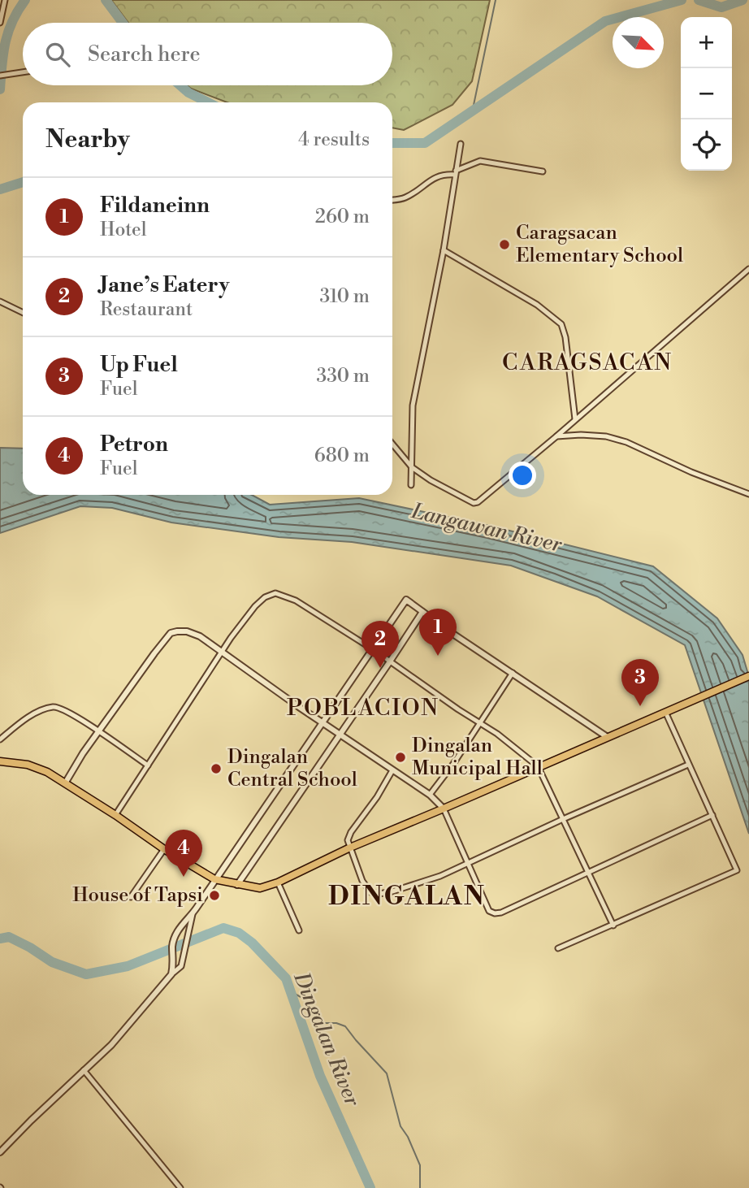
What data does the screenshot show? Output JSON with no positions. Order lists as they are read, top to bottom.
{
  "districts": ["CARAGSACAN", "POBLACION", "DINGALAN"],
  "water": ["Langawan River", "Dingalan River"],
  "places": [
    "Caragsacan Elementary School",
    "Dingalan Municipal Hall",
    "Dingalan Central School",
    "House of Tapsi"
  ],
  "north": "bottom right",
  "page": {
    "map_buttons": ["+", "−"],
    "search": "Search here",
    "heading": ["Nearby", "4 results"],
    "list": [
      {
        "mark": "1",
        "name": "Fildaneinn",
        "note": "Hotel",
        "value": "260 m"
      },
      {
        "mark": "2",
        "name": "Jane’s Eatery",
        "note": "Restaurant",
        "value": "310 m"
      },
      {
        "mark": "3",
        "name": "Up Fuel",
        "note": "Fuel",
        "value": "330 m"
      },
      {
        "mark": "4",
        "name": "Petron",
        "note": "Fuel",
        "value": "680 m"
      }
    ],
    "pins": [
      "1",
      "2",
      "3",
      "4"
    ]
  }
}
